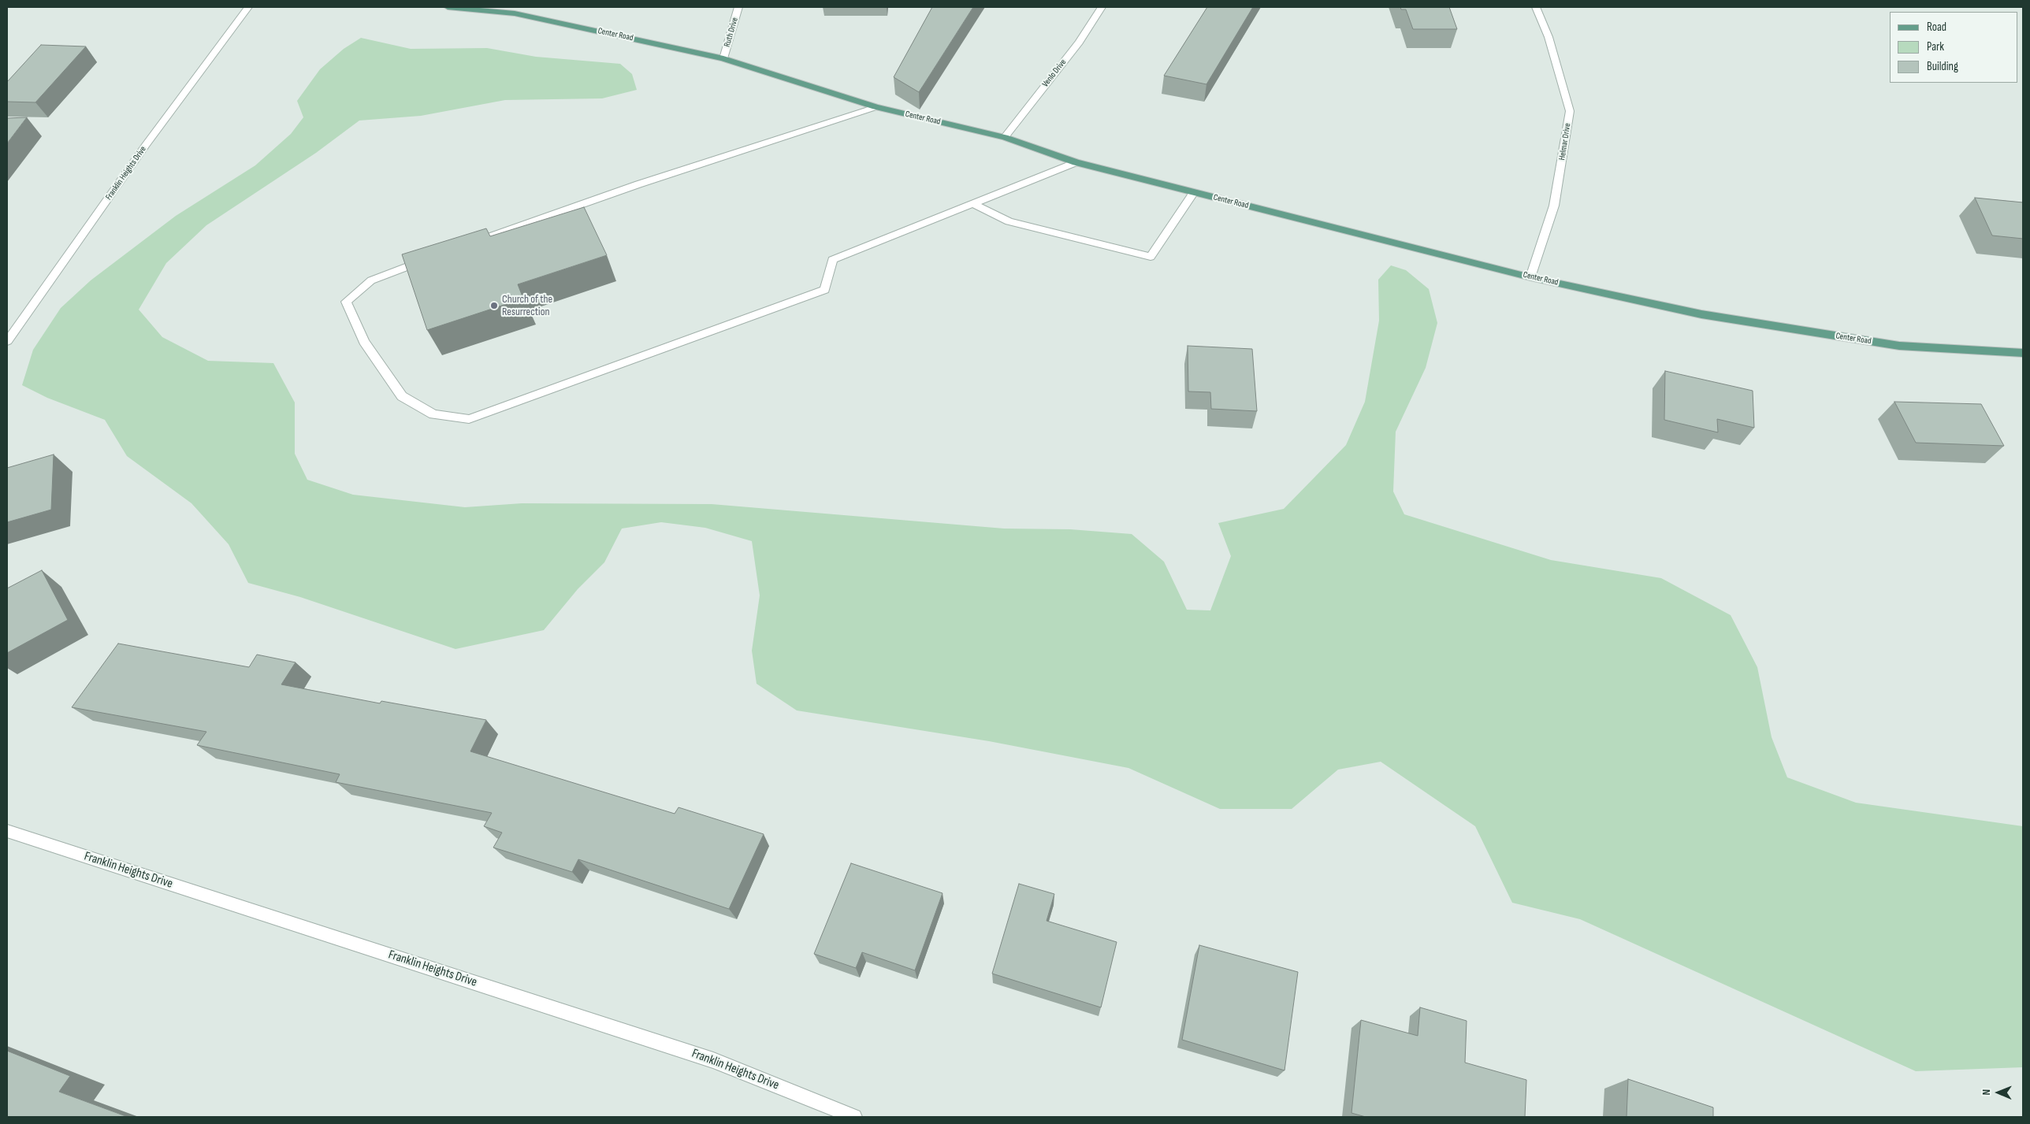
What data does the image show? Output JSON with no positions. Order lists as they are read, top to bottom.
{
  "streets": {
    "main road": ["Center Road"],
    "street": [
      "Ruth Drive",
      "Venlo Drive",
      "Helmar Drive",
      "Franklin Heights Drive"
    ]
  },
  "crossings": [
    ["Ruth Drive", "Center Road"],
    ["Center Road", "Venlo Drive"],
    ["Center Road", "Helmar Drive"]
  ],
  "places": ["Church of the Resurrection"],
  "legend": ["Road", "Park", "Building"],
  "north": "left"
}
